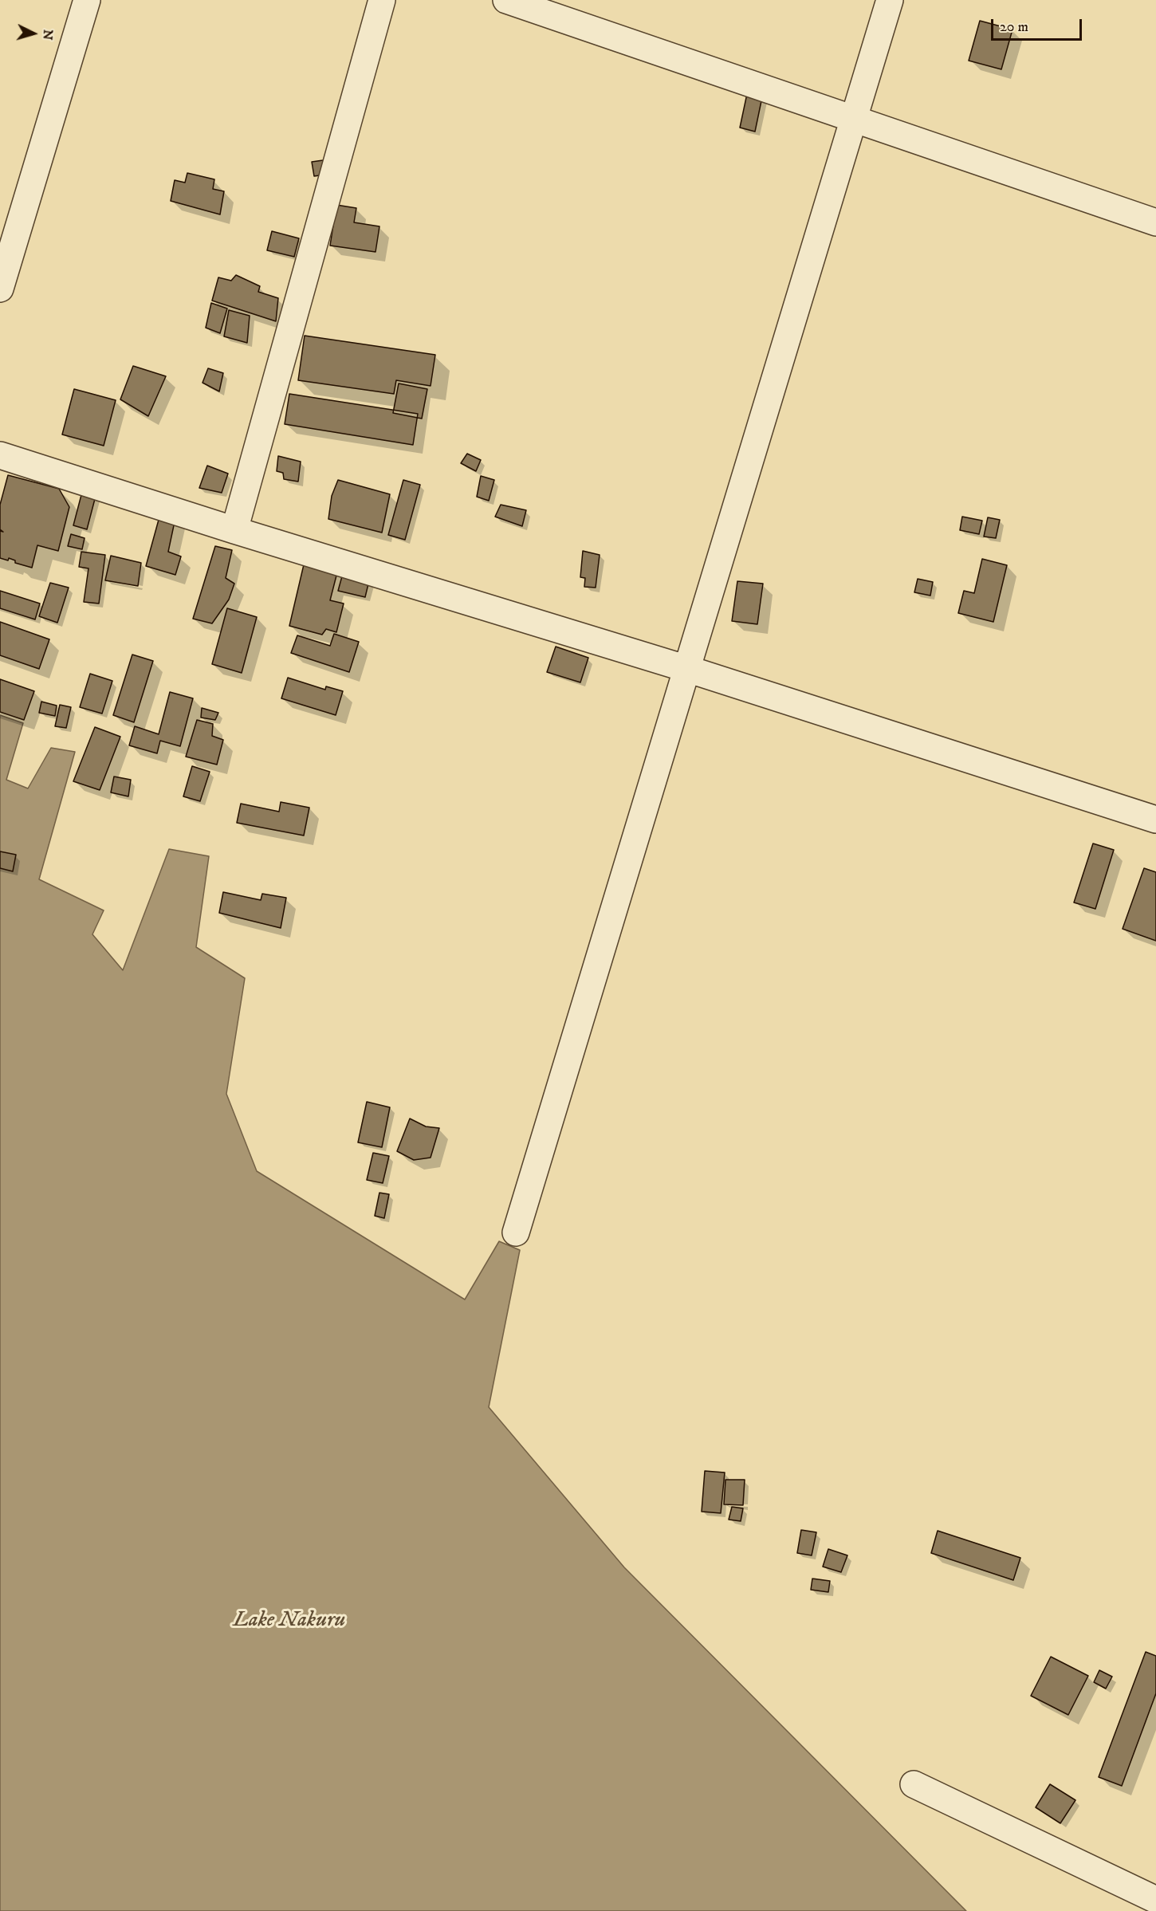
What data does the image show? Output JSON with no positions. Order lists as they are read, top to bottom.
{
  "water": ["Lake Nakuru"],
  "scale_bar": "20 m",
  "north": "right"
}
